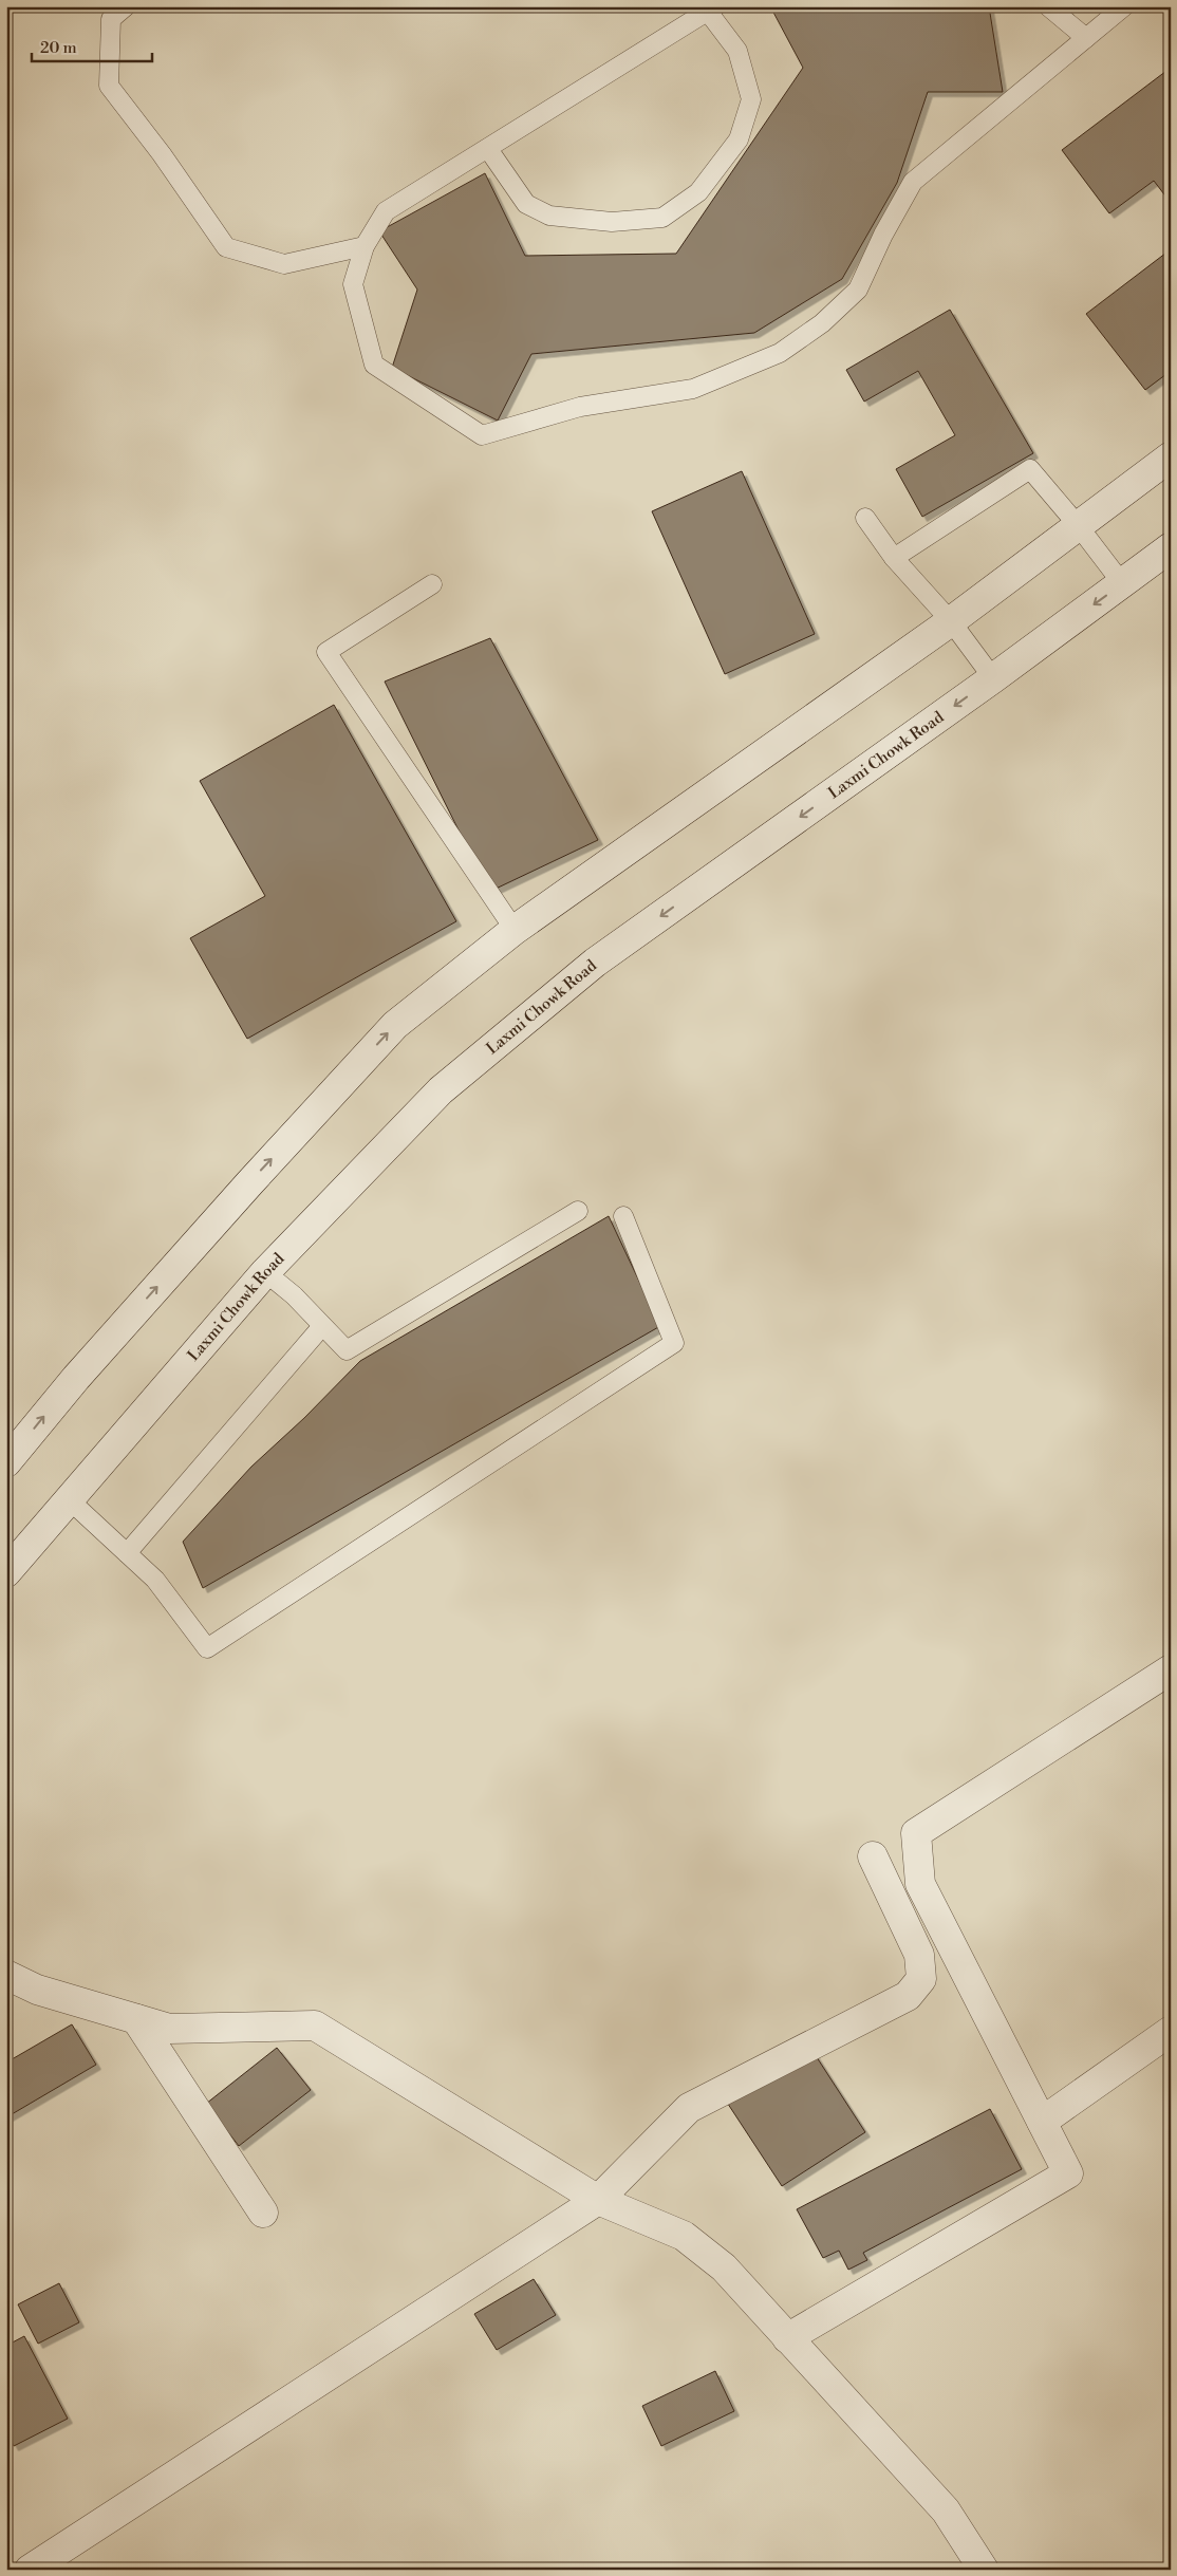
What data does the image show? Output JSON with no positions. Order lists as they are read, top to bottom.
{
  "streets": {
    "street": ["Laxmi Chowk Road"]
  },
  "scale_bar": "20 m"
}
